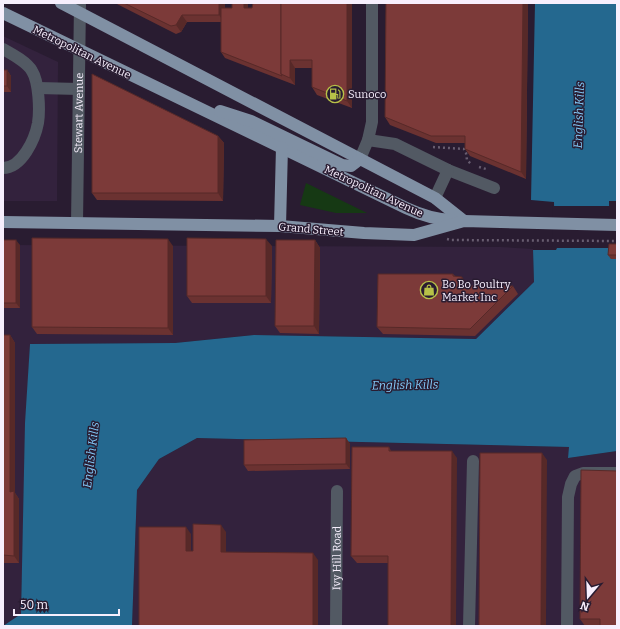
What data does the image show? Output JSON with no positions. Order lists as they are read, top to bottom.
{
  "streets": {
    "main road": ["Metropolitan Avenue", "Grand Street"],
    "street": ["Stewart Avenue", "Ivy Hill Road"]
  },
  "crossings": [
    ["Metropolitan Avenue", "Stewart Avenue"],
    ["Metropolitan Avenue", "Grand Street"],
    ["Stewart Avenue", "Grand Street"]
  ],
  "water": ["English Kills"],
  "places": {
    "fuel station": ["Sunoco"],
    "shop": ["Bo Bo Poultry Market Inc"]
  },
  "scale_bar": "50 m",
  "north": "bottom"
}
